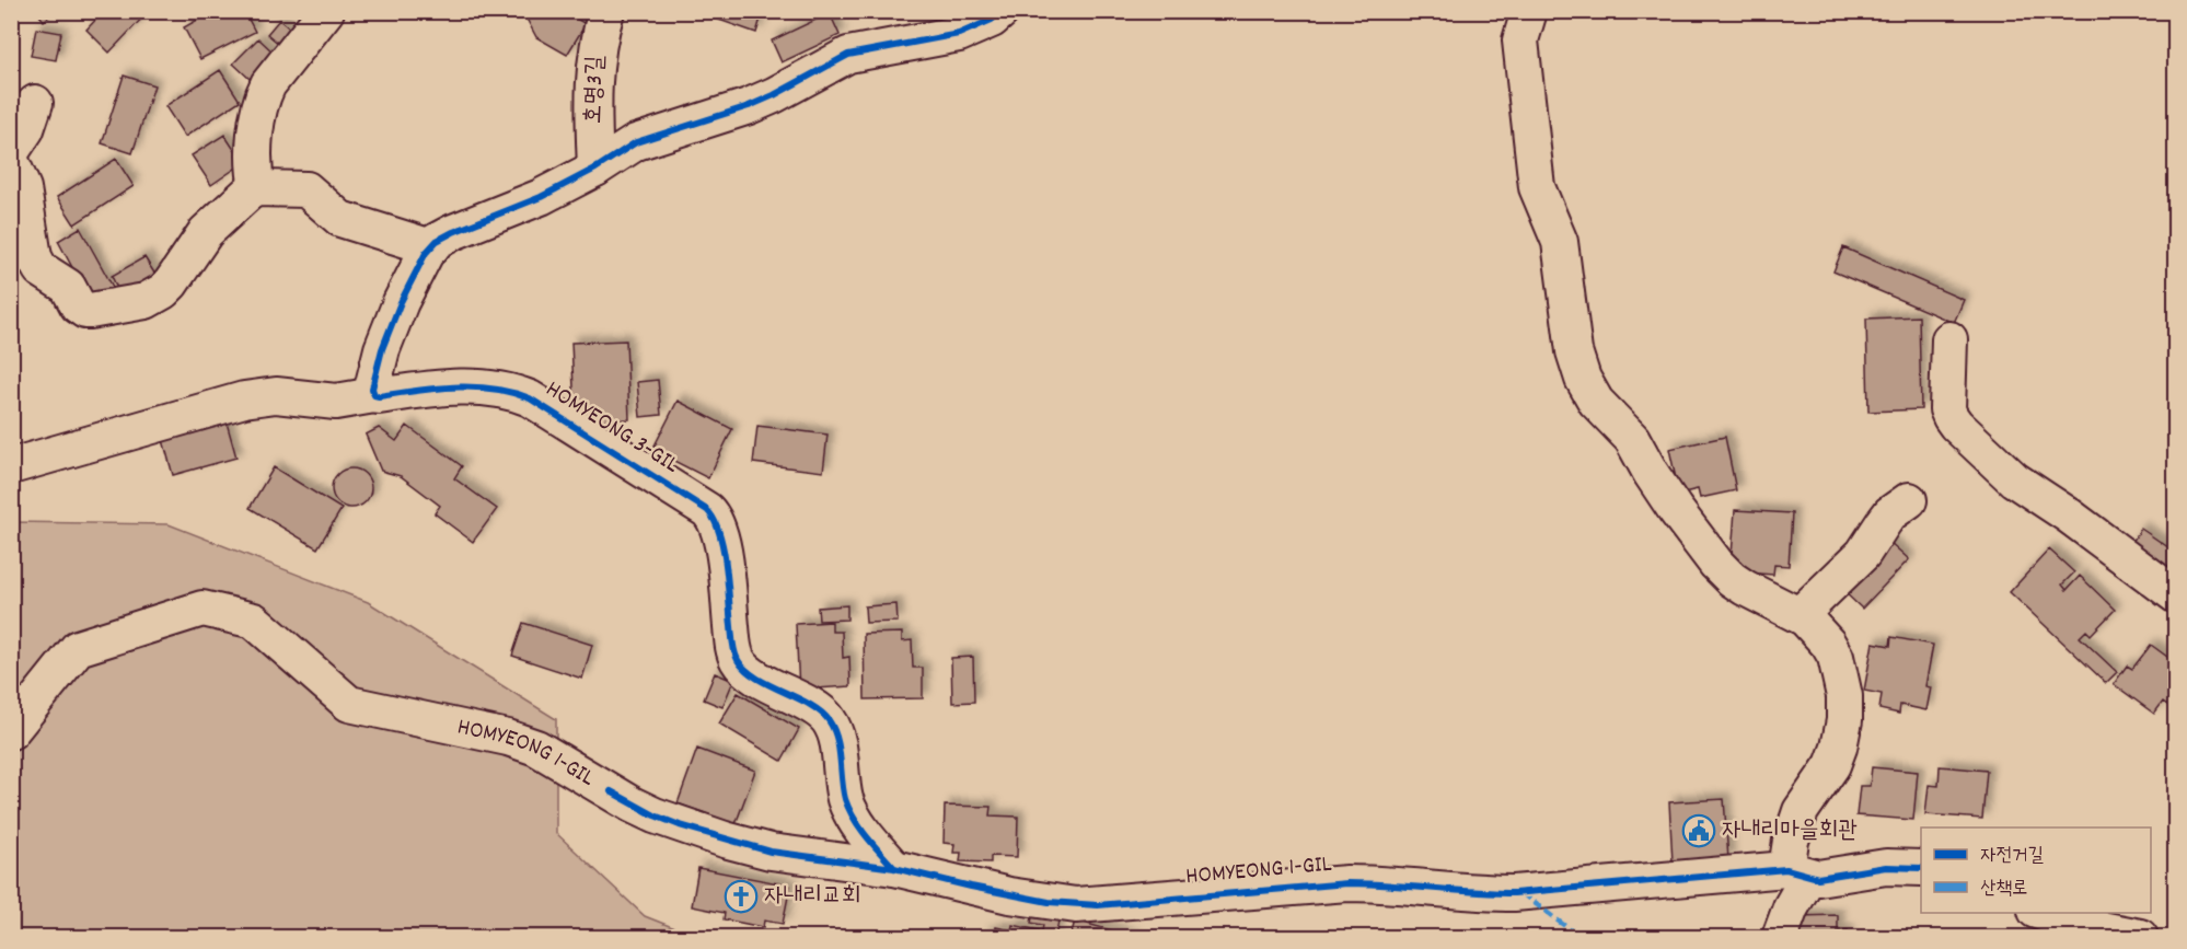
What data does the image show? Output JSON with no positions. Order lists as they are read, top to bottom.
{
  "streets": {
    "street": ["호명3길", "HOMYEONG 3-GIL", "HOMYEONG 1-GIL"]
  },
  "crossings": [
    ["HOMYEONG 3-GIL", "HOMYEONG 1-GIL"]
  ],
  "places": {
    "public building": ["자내리마을회관"],
    "church": ["자내리교회"]
  },
  "legend": ["자전거길", "산책로"]
}
